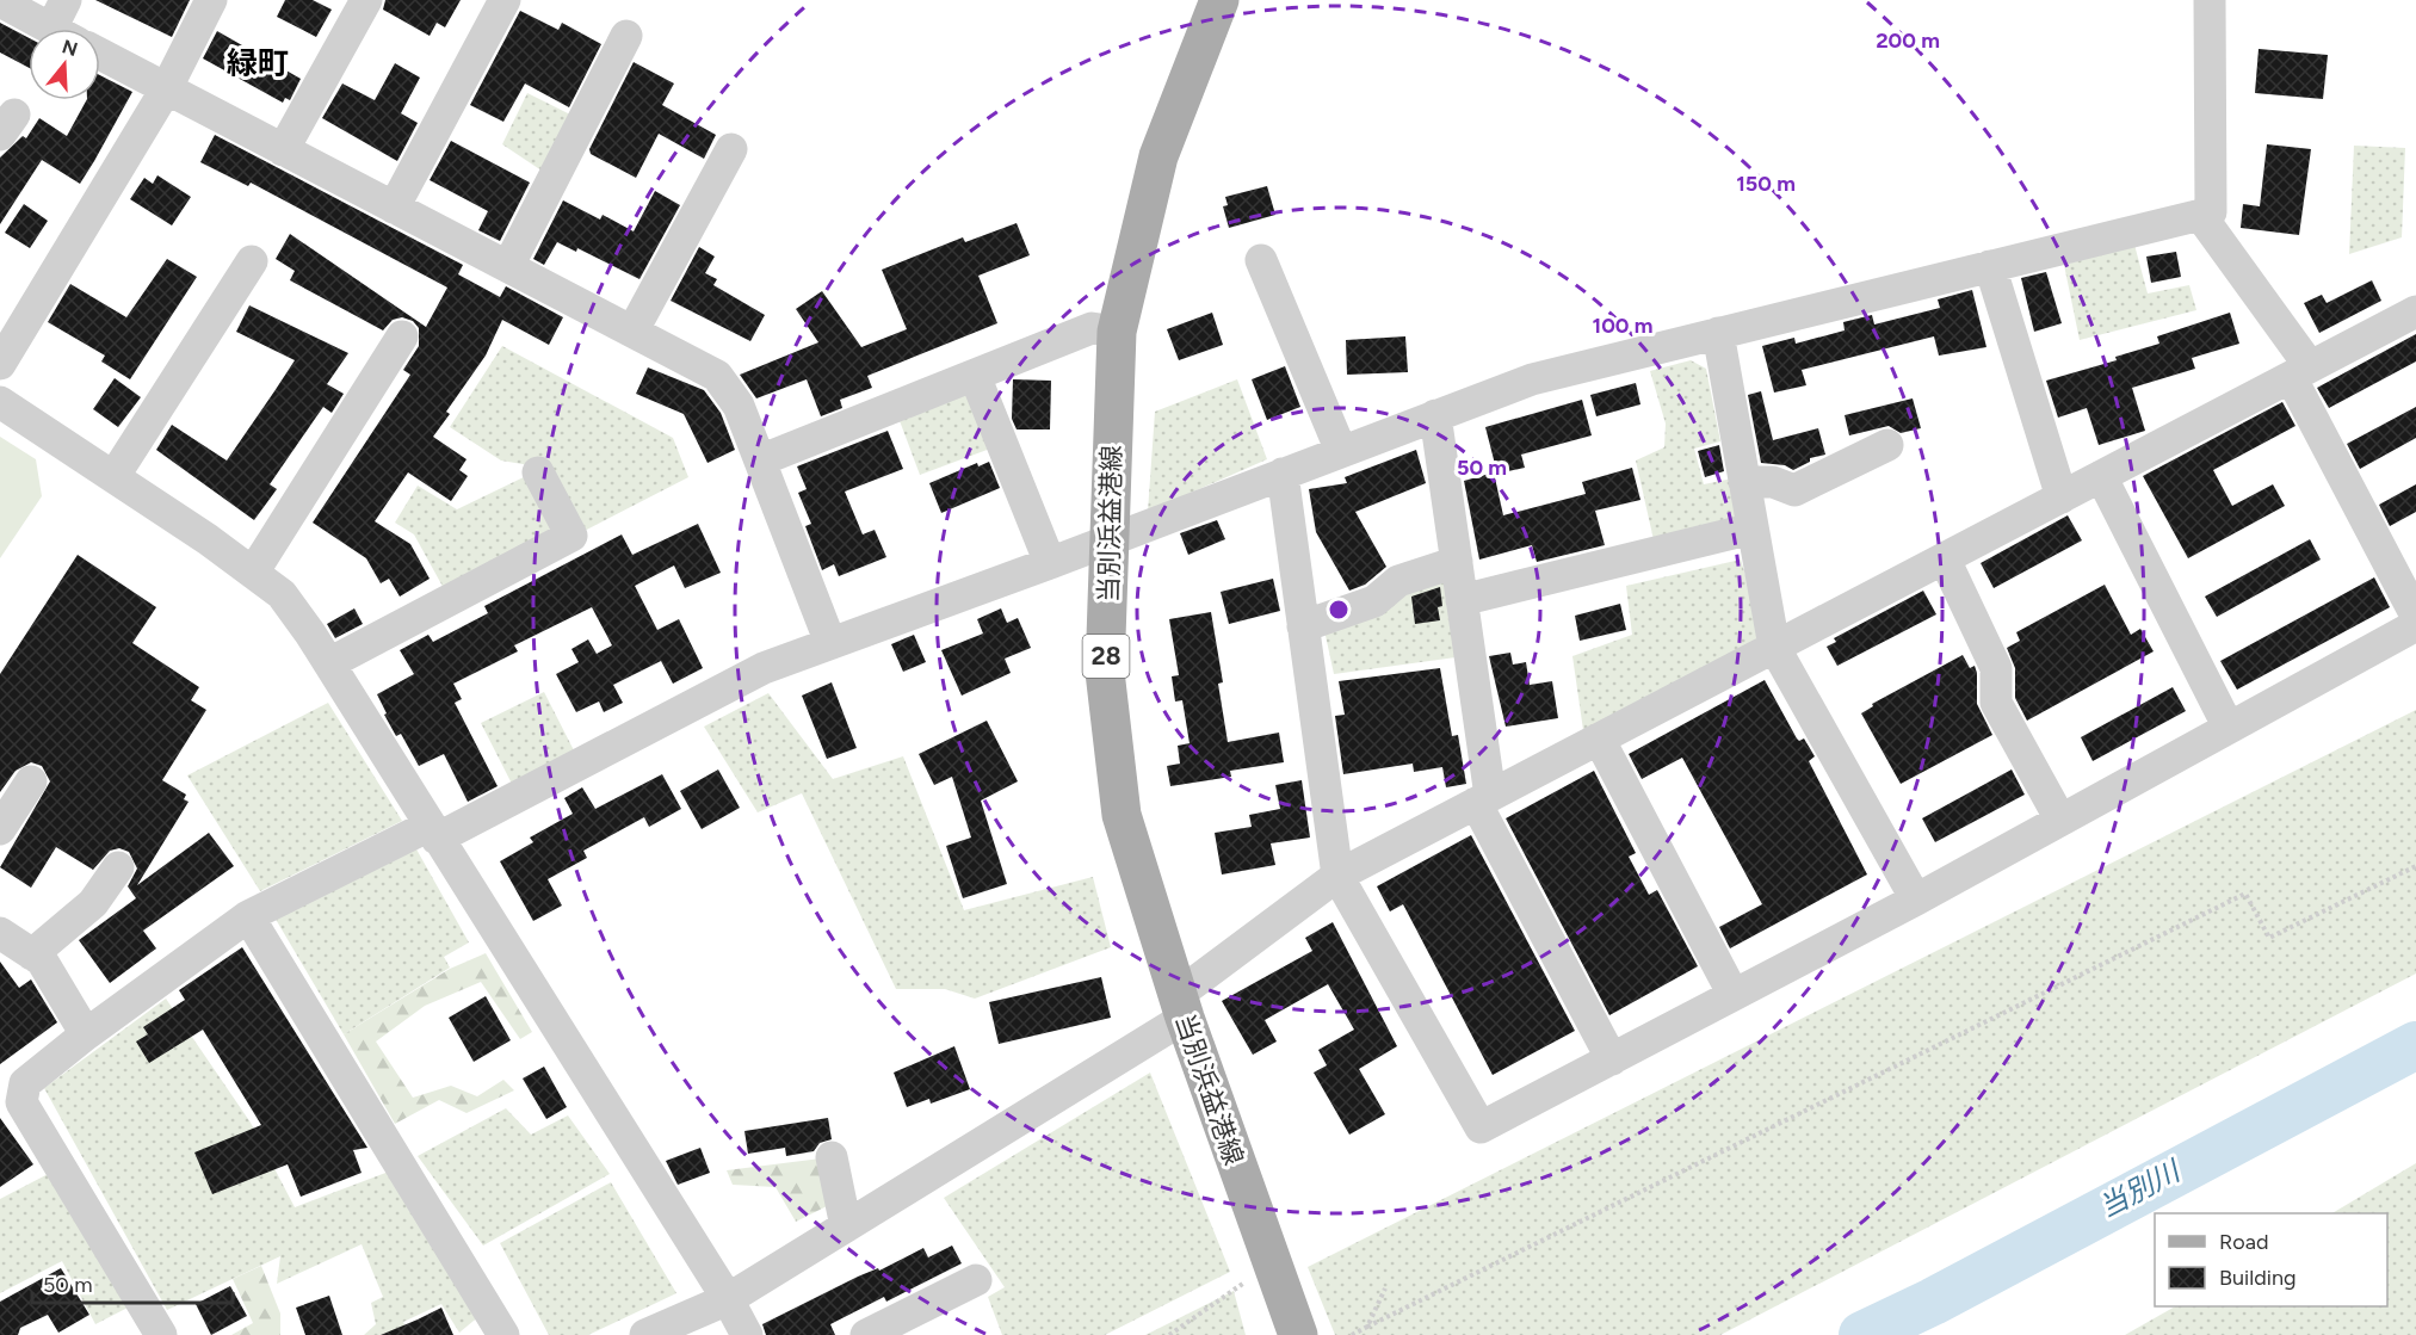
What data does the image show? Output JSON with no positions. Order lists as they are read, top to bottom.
{
  "streets": {
    "main road": ["当別浜益港線", "28"]
  },
  "districts": ["緑町"],
  "water": ["当別川"],
  "legend": ["Road", "Building"],
  "scale_bar": "50 m",
  "north": "top",
  "rings": [
    "200 m",
    "150 m",
    "100 m",
    "50 m"
  ]
}
